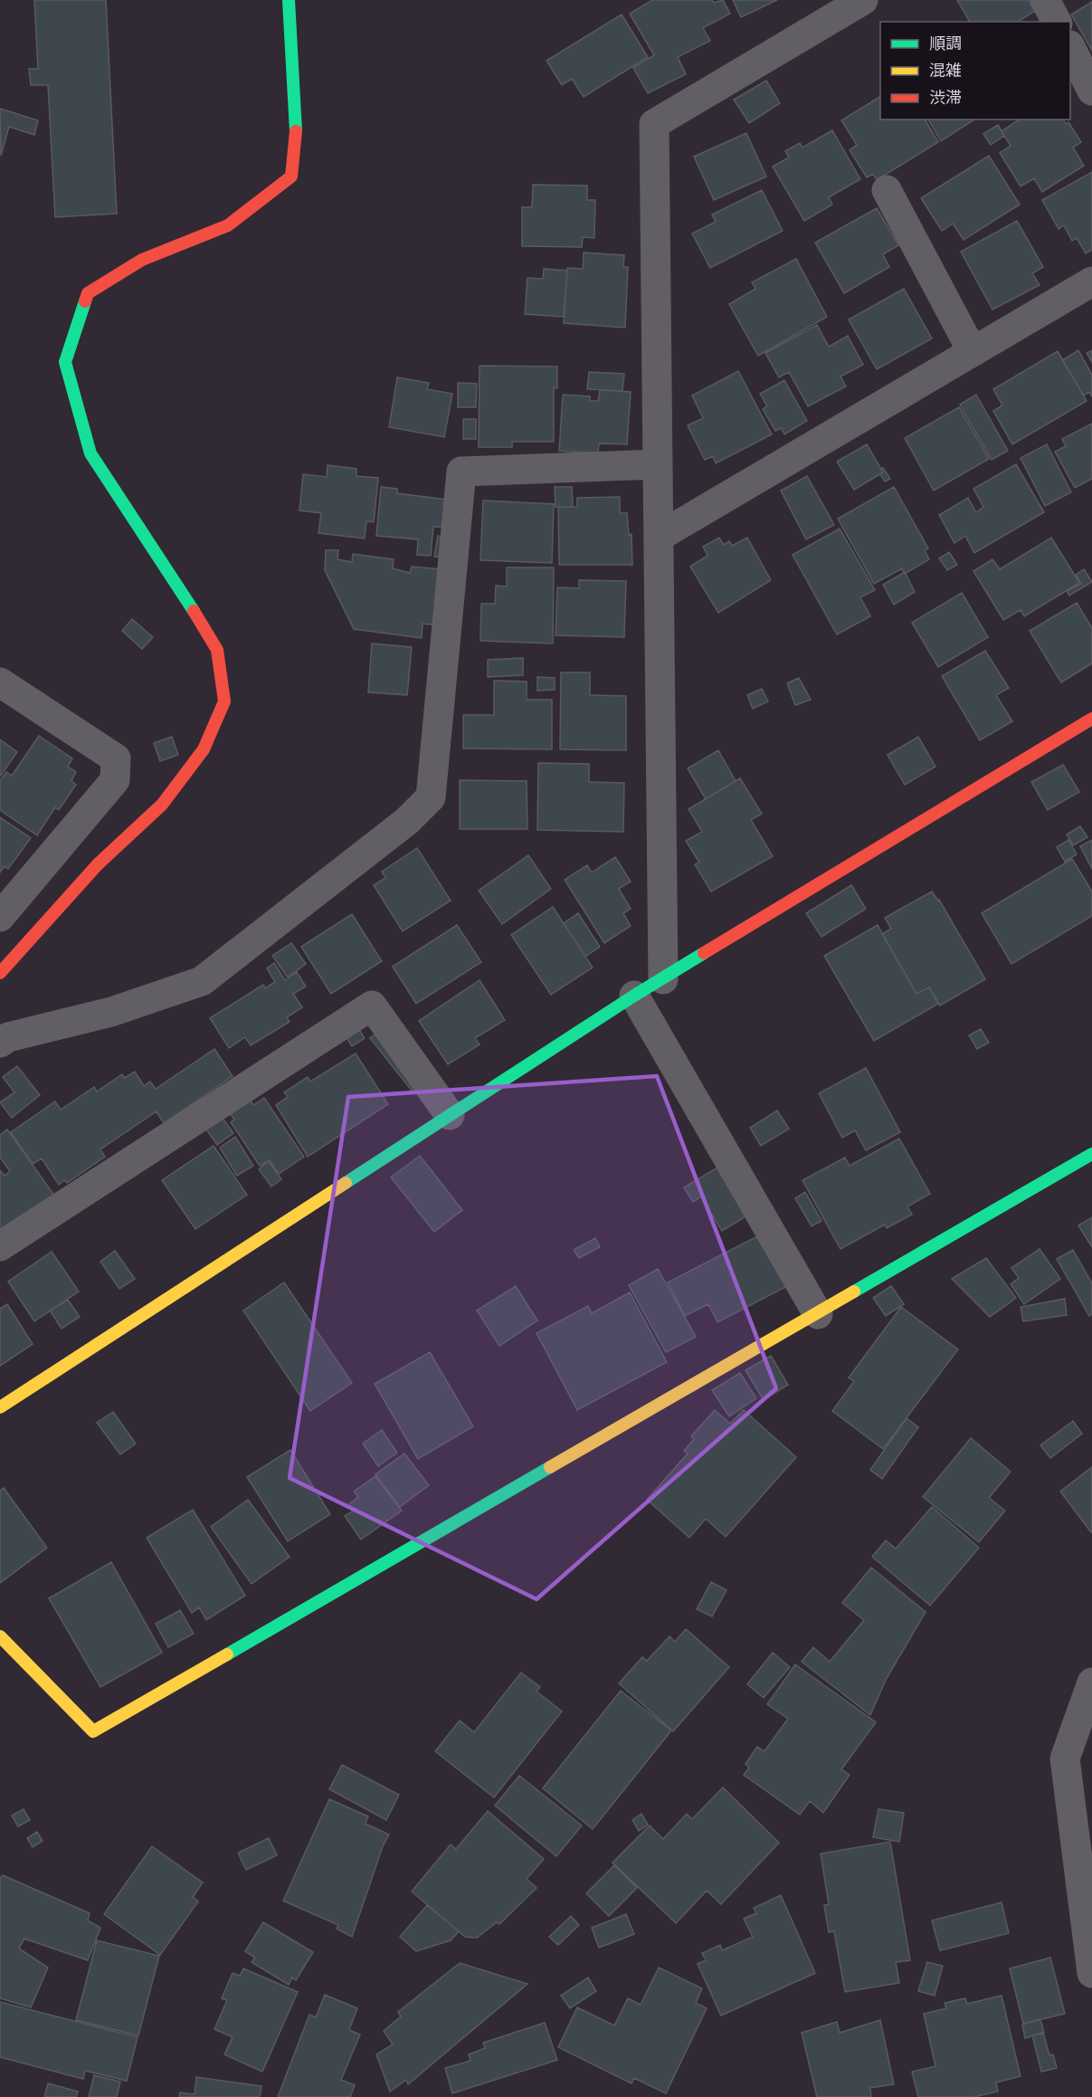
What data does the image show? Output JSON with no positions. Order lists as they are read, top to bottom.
{
  "legend": ["順調", "混雑", "渋滞"]
}
